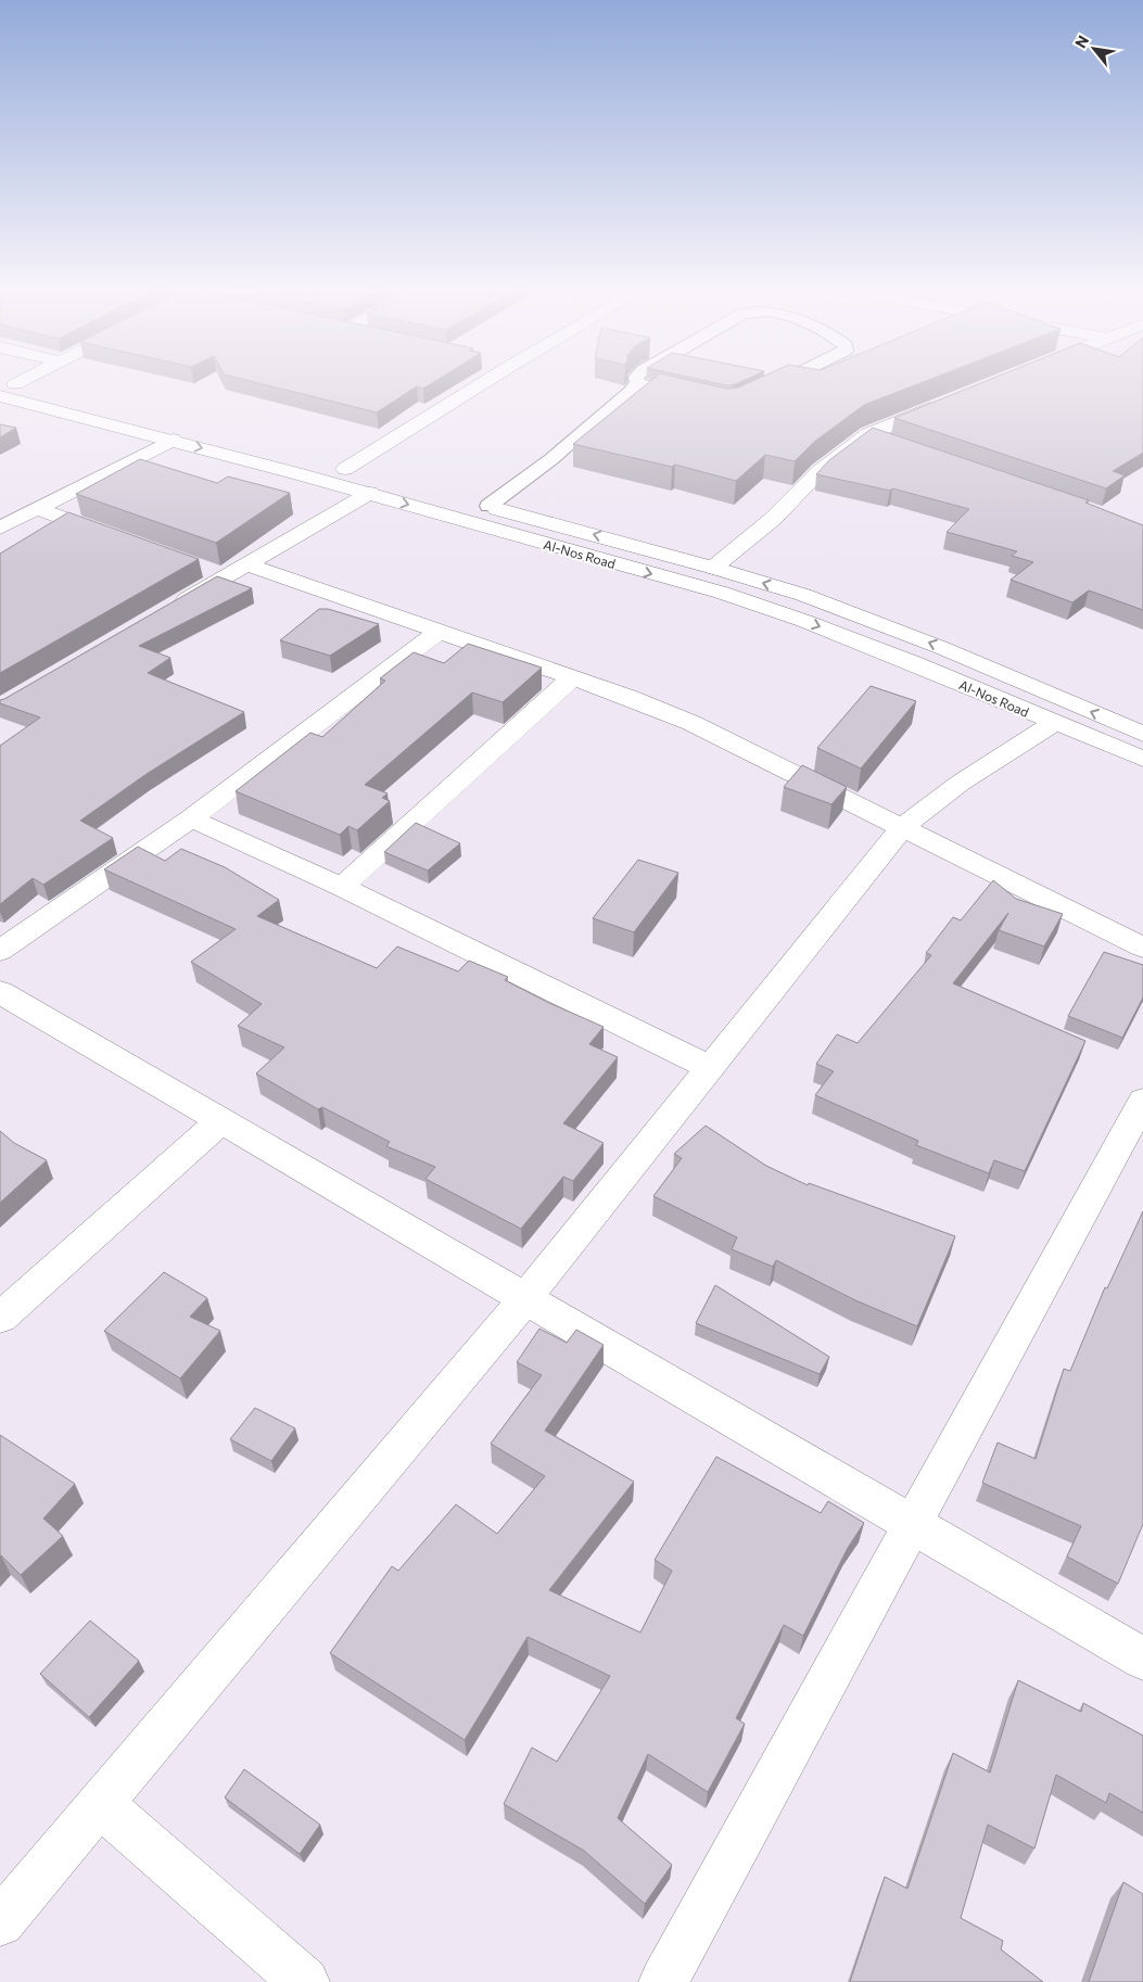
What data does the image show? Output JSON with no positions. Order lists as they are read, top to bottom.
{
  "streets": {
    "street": ["Al-Nos Road"]
  },
  "north": "top left"
}
